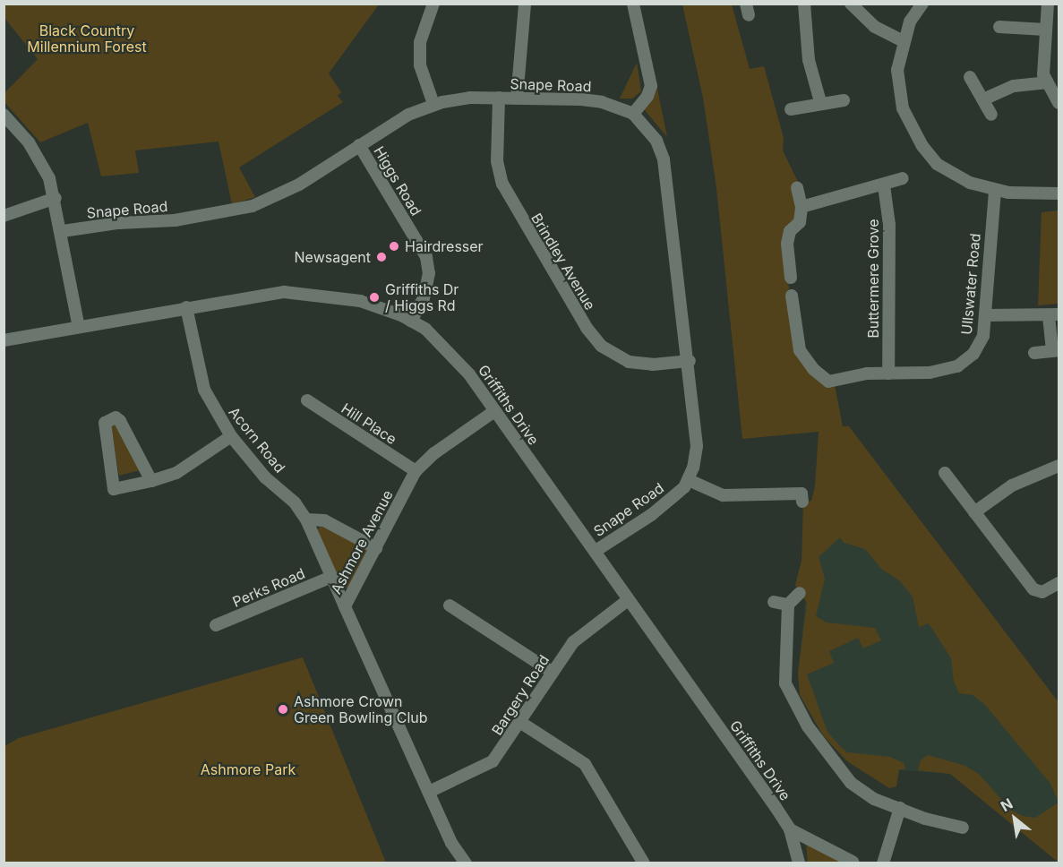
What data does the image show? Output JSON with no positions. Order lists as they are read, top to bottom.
{
  "streets": {
    "street": [
      "Snape Road",
      "Higgs Road",
      "Brindley Avenue",
      "Buttermere Grove",
      "Ullswater Road",
      "Griffiths Drive",
      "Hill Place",
      "Acorn Road",
      "Ashmore Avenue",
      "Perks Road",
      "Bargery Road"
    ]
  },
  "crossings": [
    ["Snape Road", "Higgs Road"],
    ["Snape Road", "Brindley Avenue"],
    ["Snape Road", "Griffiths Drive"],
    ["Higgs Road", "Griffiths Drive"],
    ["Buttermere Grove", "Ullswater Road"],
    ["Griffiths Drive", "Acorn Road"],
    ["Griffiths Drive", "Ashmore Avenue"],
    ["Griffiths Drive", "Bargery Road"],
    ["Hill Place", "Ashmore Avenue"],
    ["Acorn Road", "Ashmore Avenue"],
    ["Acorn Road", "Perks Road"],
    ["Ashmore Avenue", "Bargery Road"]
  ],
  "parks": ["Black Country Millennium Forest", "Ashmore Park"],
  "places": [
    "Hairdresser",
    "Newsagent",
    "Griffiths Dr / Higgs Rd",
    "Ashmore Crown Green Bowling Club"
  ],
  "north": "top left"
}
